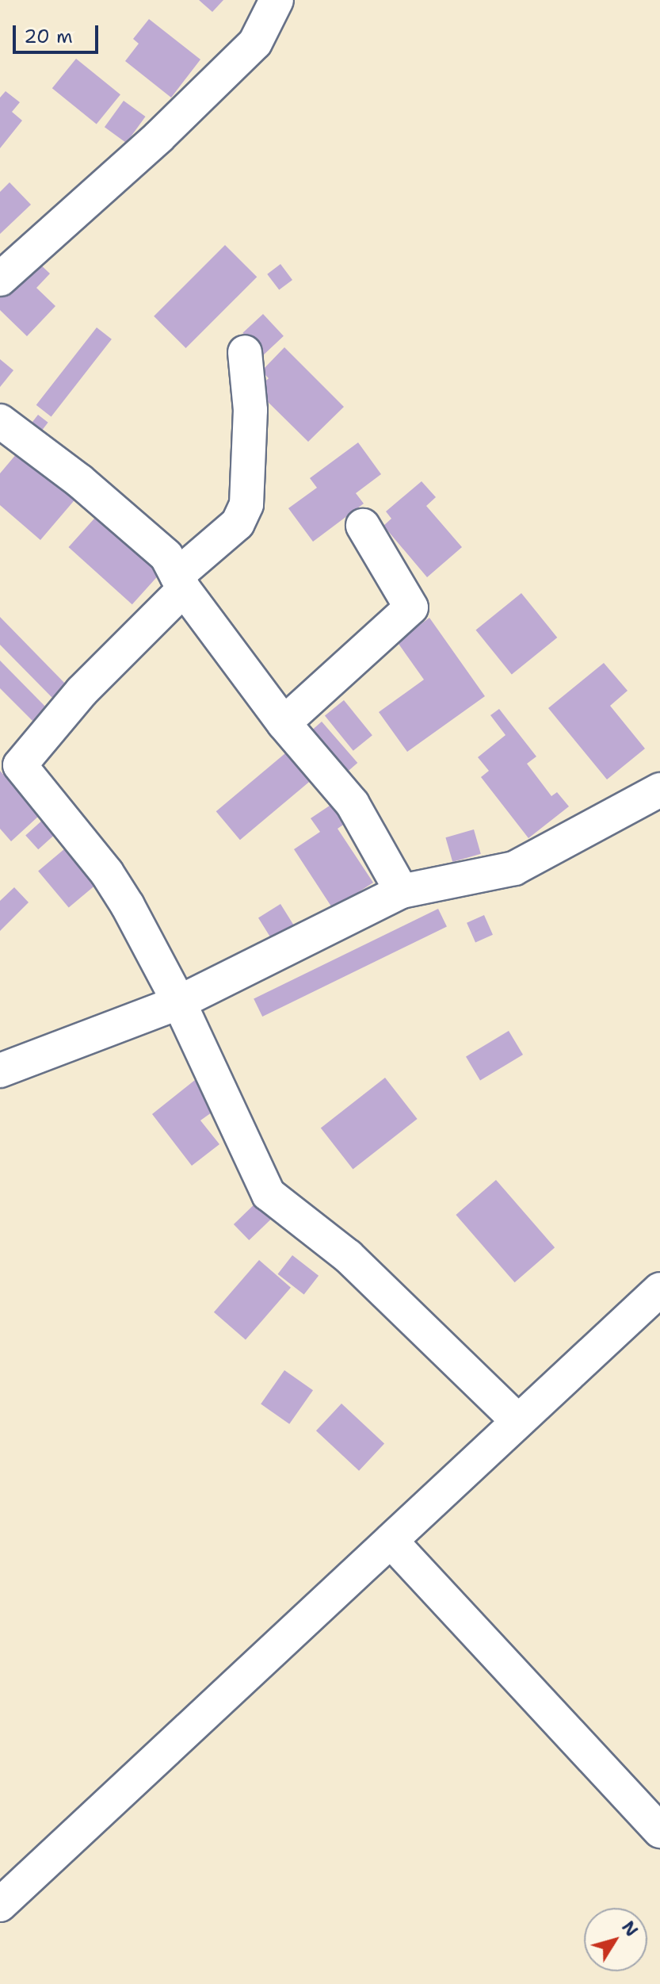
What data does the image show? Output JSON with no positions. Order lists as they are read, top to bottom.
{
  "scale_bar": "20 m",
  "north": "top right"
}
